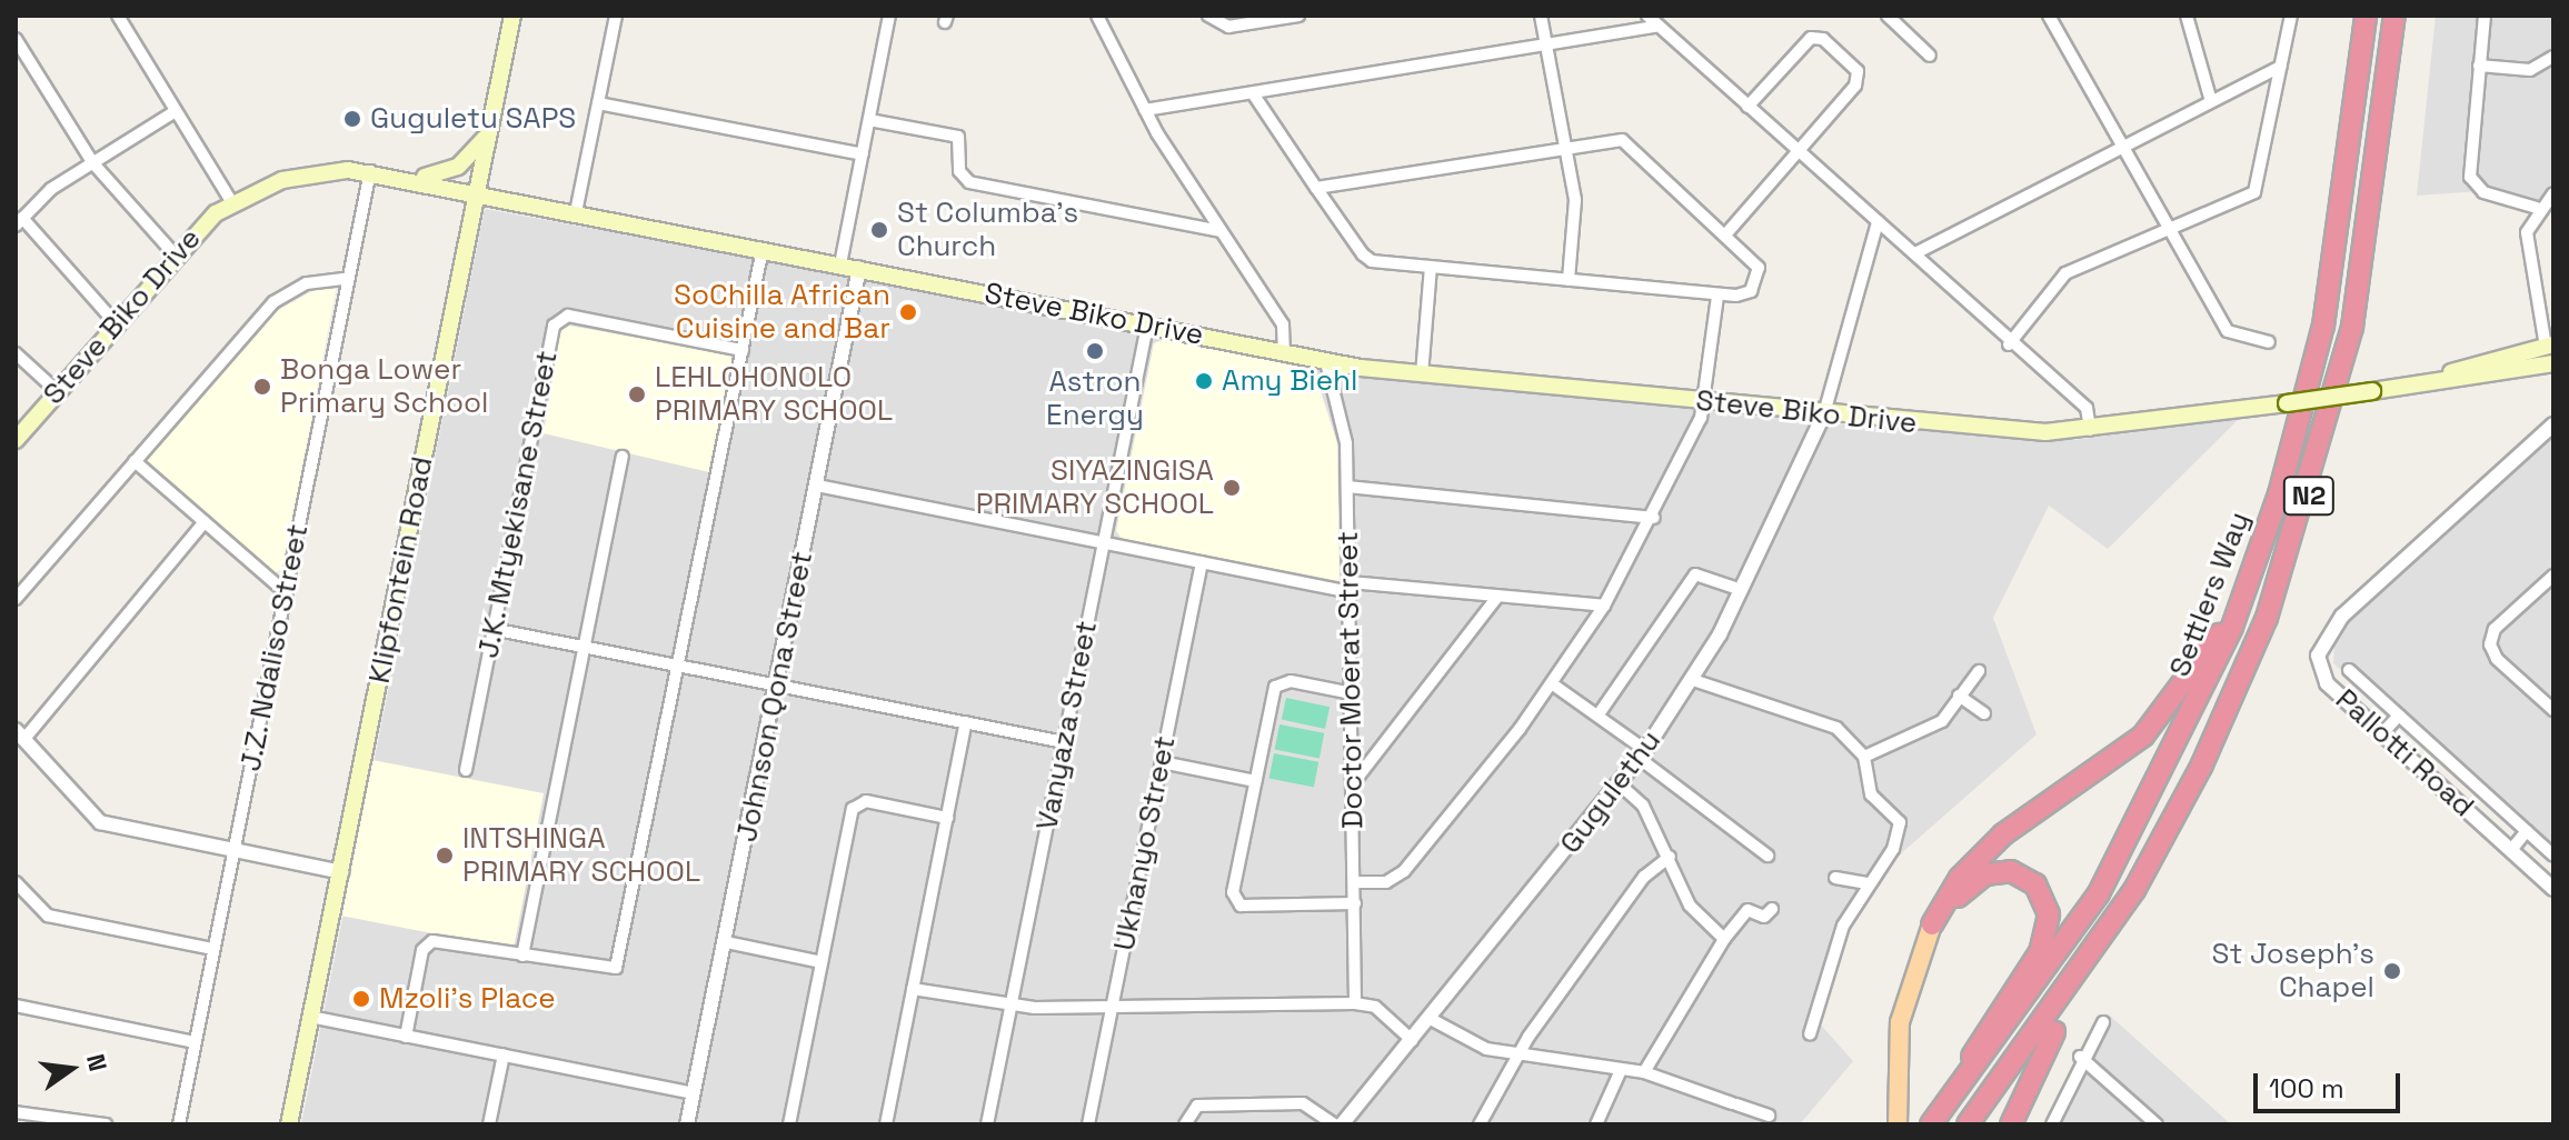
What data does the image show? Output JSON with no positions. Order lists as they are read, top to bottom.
{
  "streets": {
    "highway": ["N2", "Settlers Way"],
    "main road": ["Steve Biko Drive", "Klipfontein Road"],
    "street": [
      "J.K. Mtyekisane Street",
      "J.Z. Ndaliso Street",
      "Doctor Moerat Street",
      "Johnson Qona Street",
      "Vanyaza Street",
      "Pallotti Road",
      "Gugulethu",
      "Ukhanyo Street"
    ]
  },
  "crossings": [
    ["Steve Biko Drive", "Klipfontein Road"],
    ["Steve Biko Drive", "J.Z. Ndaliso Street"],
    ["Steve Biko Drive", "Doctor Moerat Street"],
    ["Steve Biko Drive", "Johnson Qona Street"],
    ["Steve Biko Drive", "Vanyaza Street"],
    ["Steve Biko Drive", "Gugulethu"]
  ],
  "places": [
    "Guguletu SAPS",
    "St Columba's Church",
    "SoChilla African Cuisine and Bar",
    "Astron Energy",
    "Amy Biehl",
    "Bonga Lower Primary School",
    "LEHLOHONOLO PRIMARY SCHOOL",
    "SIYAZINGISA PRIMARY SCHOOL",
    "INTSHINGA PRIMARY SCHOOL",
    "St Joseph's Chapel",
    "Mzoli's Place"
  ],
  "scale_bar": "100 m",
  "north": "right"
}
